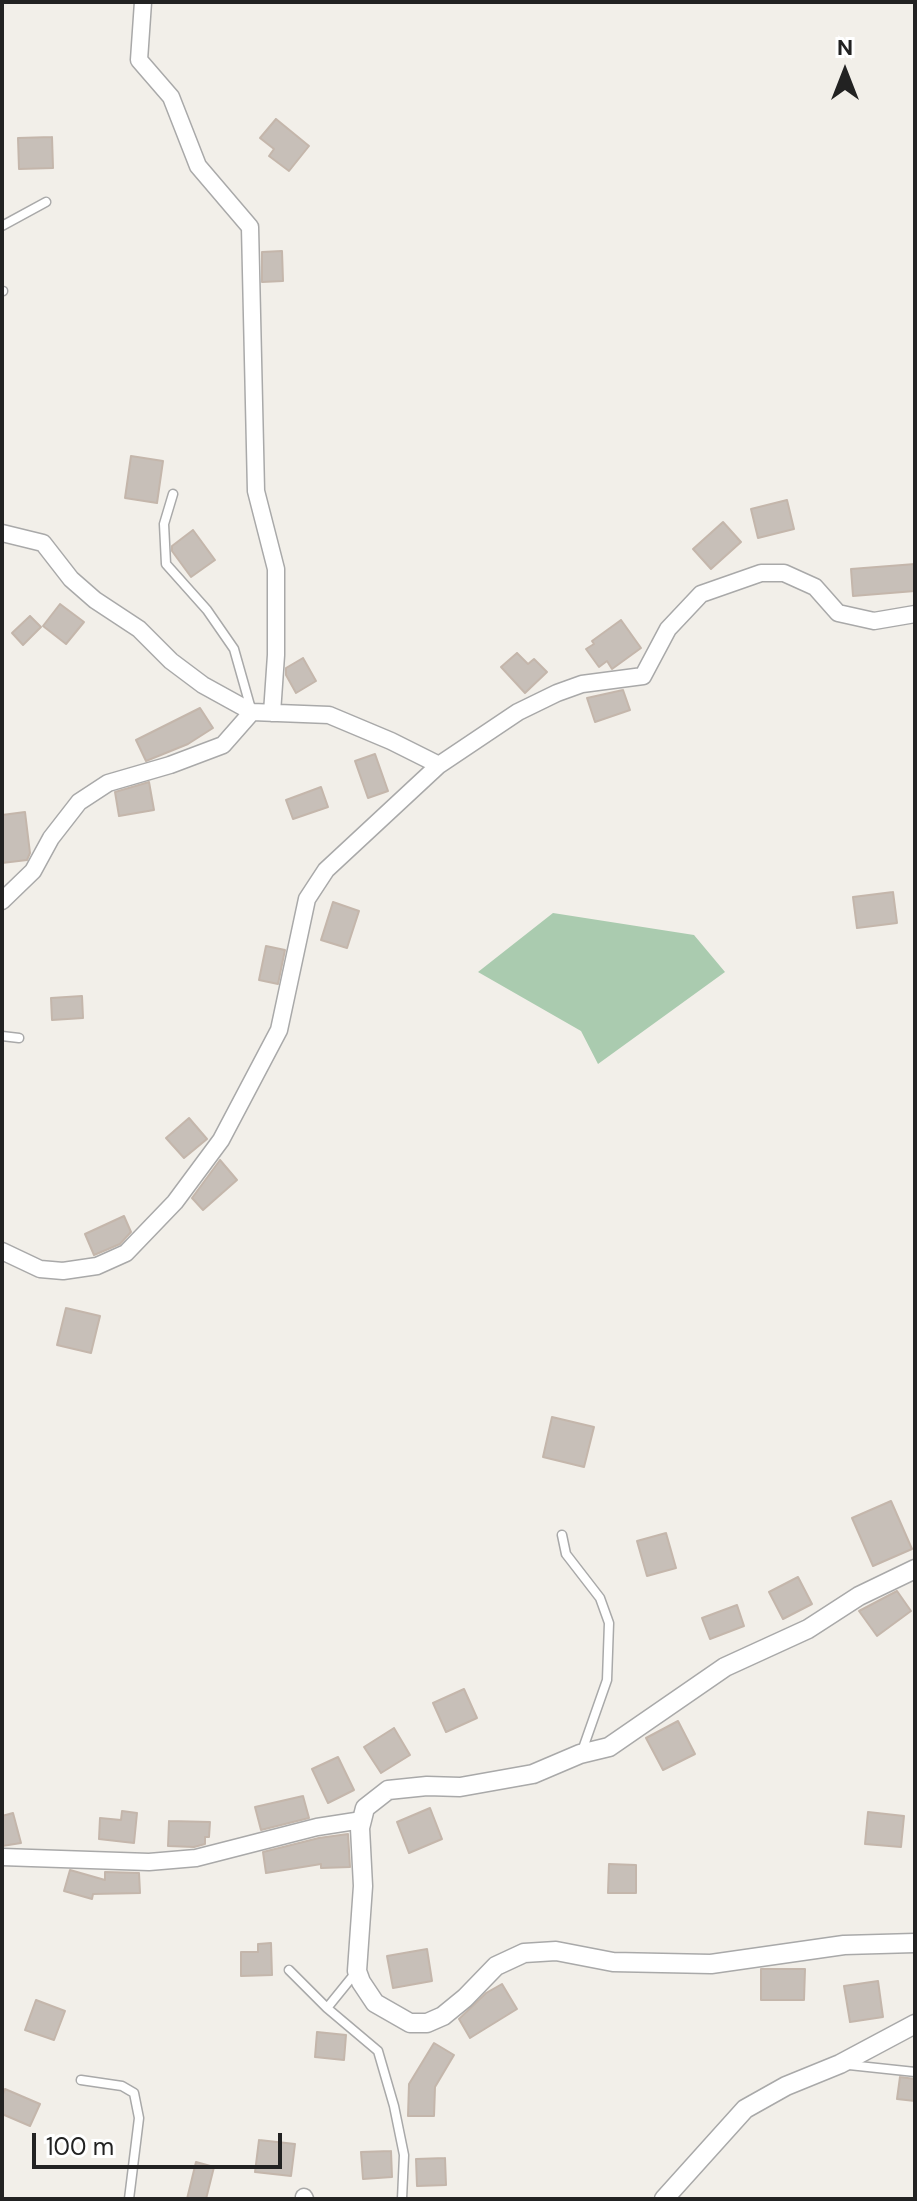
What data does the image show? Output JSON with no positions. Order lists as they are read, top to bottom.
{
  "scale_bar": "100 m",
  "north": "top"
}
